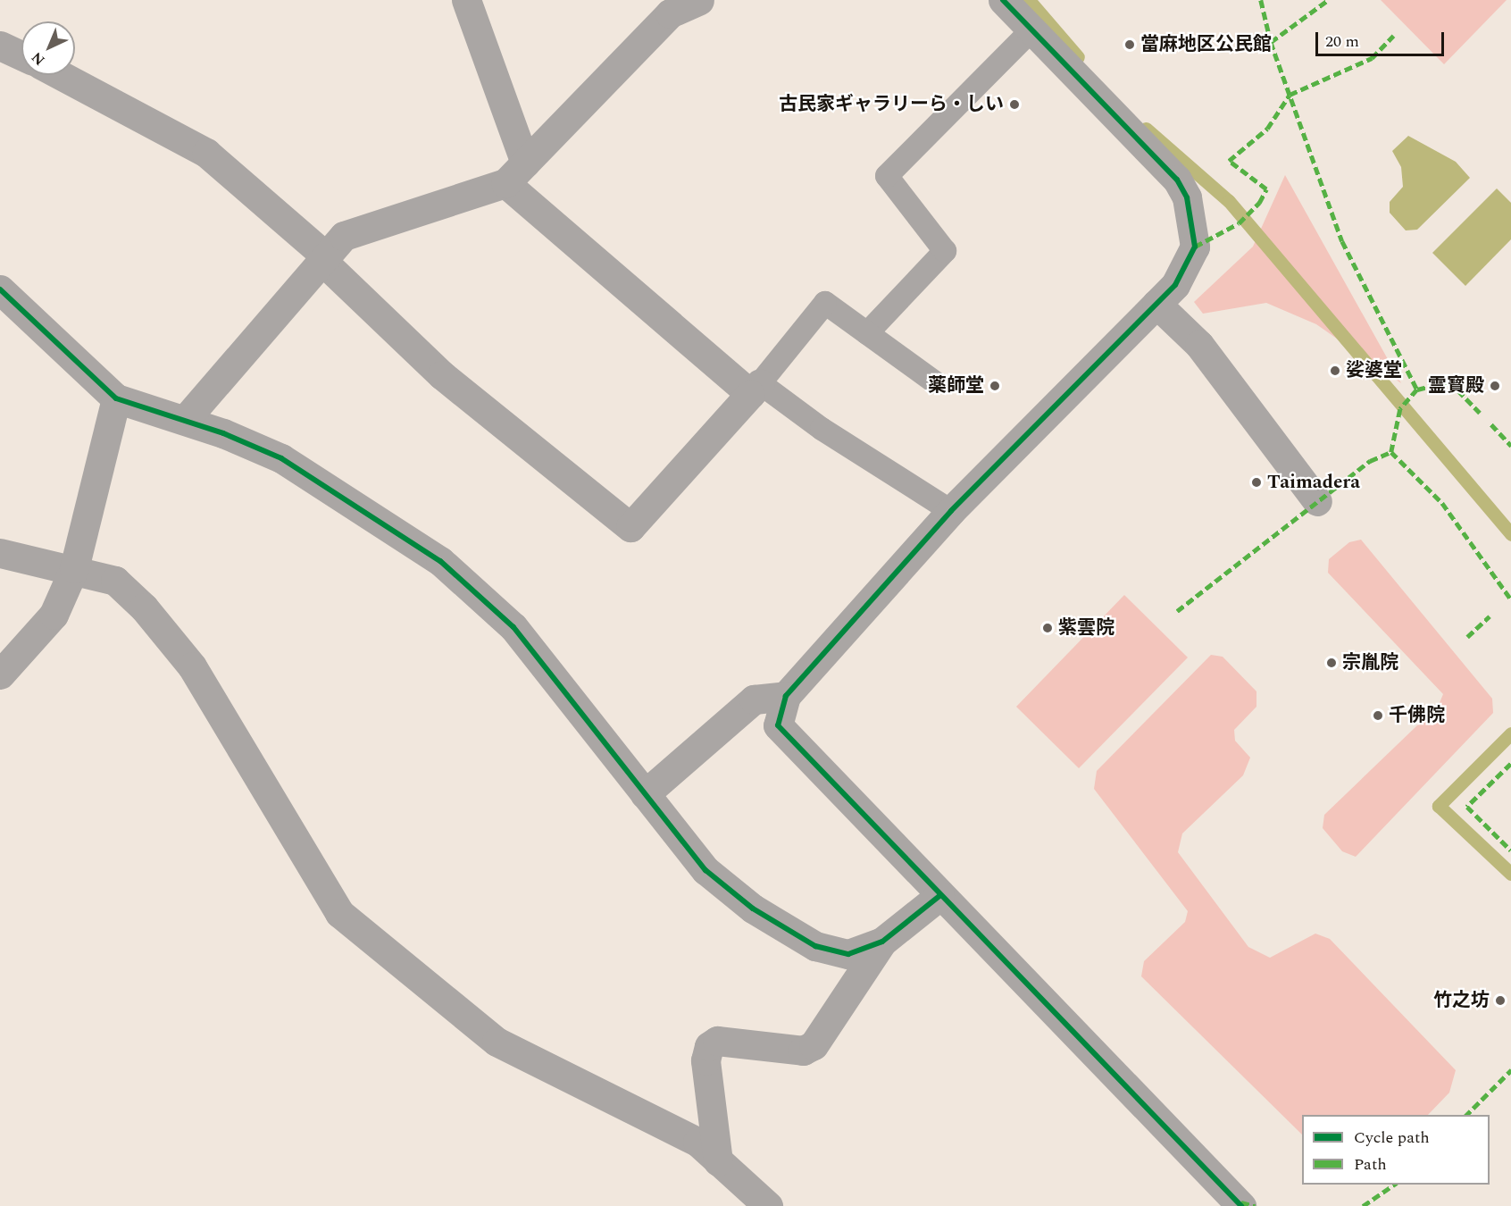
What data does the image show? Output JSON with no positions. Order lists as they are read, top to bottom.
{
  "places": [
    "當麻地区公民館",
    "古民家ギャラリーら・しい",
    "娑婆堂",
    "薬師堂",
    "霊寳殿",
    "Taimadera",
    "紫雲院",
    "宗胤院",
    "千佛院",
    "竹之坊"
  ],
  "legend": ["Cycle path", "Path"],
  "scale_bar": "20 m",
  "north": "bottom left"
}
